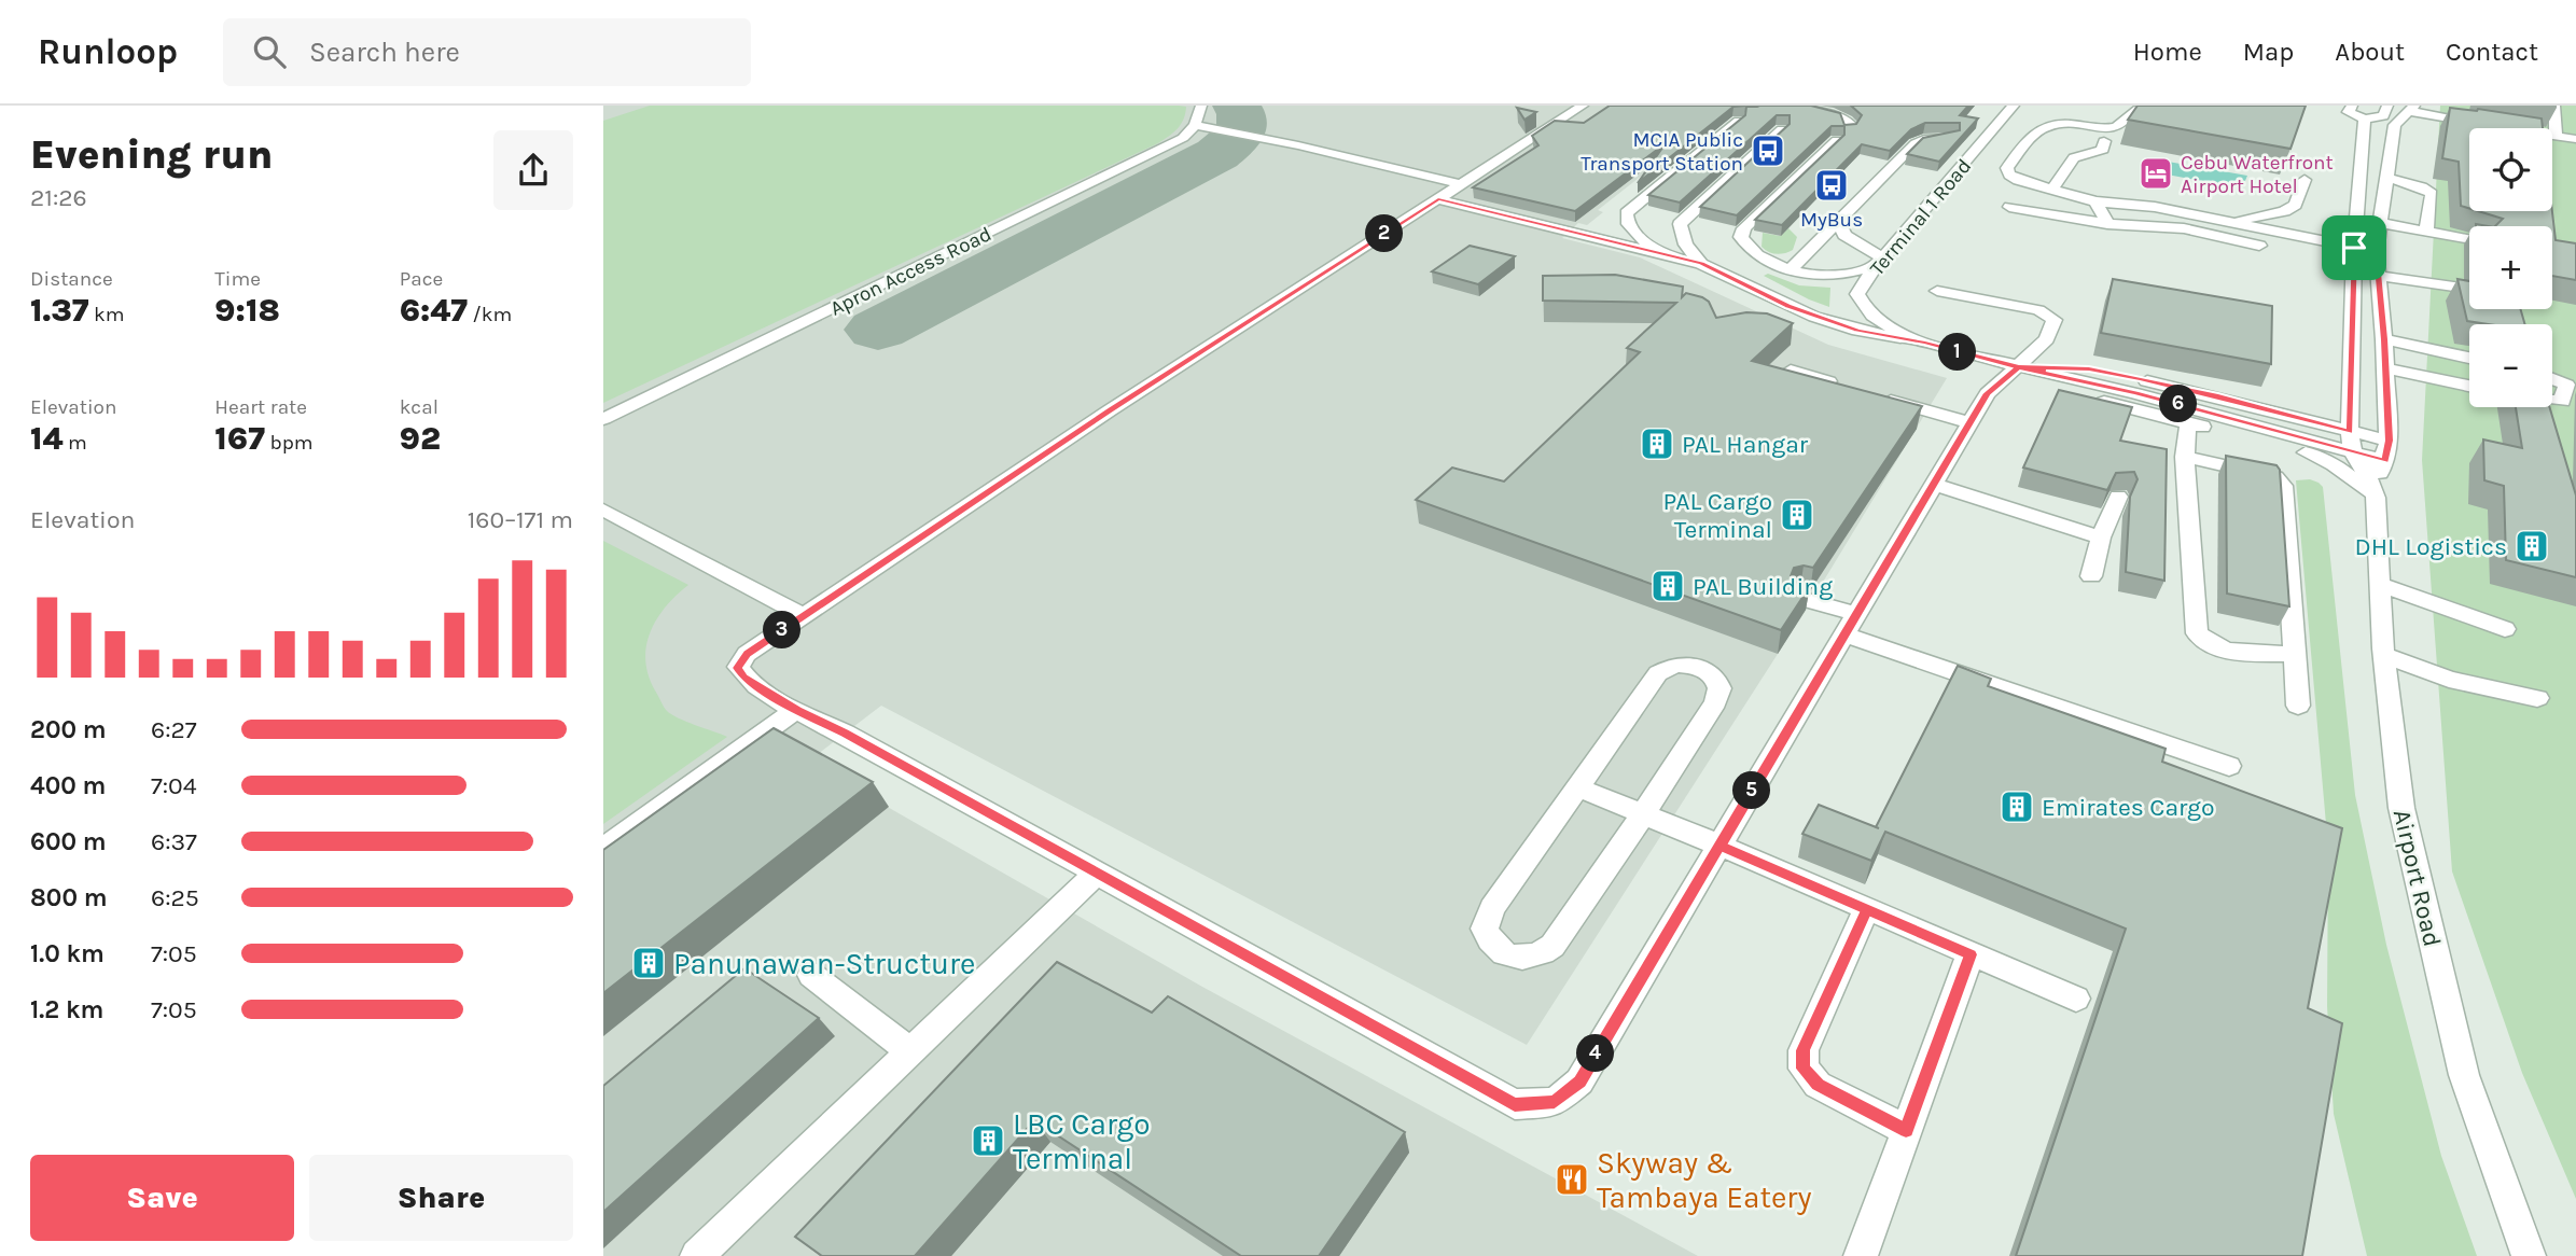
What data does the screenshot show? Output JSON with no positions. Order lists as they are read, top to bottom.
{
  "streets": {
    "street": ["Terminal 1 Road", "Apron Access Road", "Airport Road"]
  },
  "crossings": [
    ["Terminal 1 Road", "Airport Road"]
  ],
  "places": {
    "bus stop": ["MCIA Public Transport Station", "MyBus"],
    "hotel": ["Cebu Waterfront Airport Hotel"],
    "building": [
      "PAL Hangar",
      "PAL Cargo Terminal",
      "DHL Logistics",
      "PAL Building",
      "Emirates Cargo",
      "Panunawan-Structure",
      "LBC Cargo Terminal"
    ],
    "restaurant": ["Skyway & Tambaya Eatery"]
  },
  "page": {
    "header": "Runloop",
    "search": "Search here",
    "nav": [
      "Home",
      "Map",
      "About",
      "Contact"
    ],
    "heading": ["Evening run", "21:26"],
    "map_buttons": ["+", "−"],
    "pins": [
      "2",
      "1",
      "6",
      "3",
      "5",
      "4"
    ],
    "stats": [
      ["Distance", "1.37 km"],
      ["Time", "9:18"],
      ["Pace", "6:47 /km"],
      ["Elevation", "14 m"],
      ["Heart rate", "167 bpm"],
      ["kcal", "92"]
    ],
    "chart": ["Elevation", "160–171 m"],
    "list": [
      {
        "name": "200 m",
        "note": "6:27"
      },
      {
        "name": "400 m",
        "note": "7:04"
      },
      {
        "name": "600 m",
        "note": "6:37"
      },
      {
        "name": "800 m",
        "note": "6:25"
      },
      {
        "name": "1.0 km",
        "note": "7:05"
      },
      {
        "name": "1.2 km",
        "note": "7:05"
      }
    ],
    "buttons": ["Save", "Share"]
  }
}
